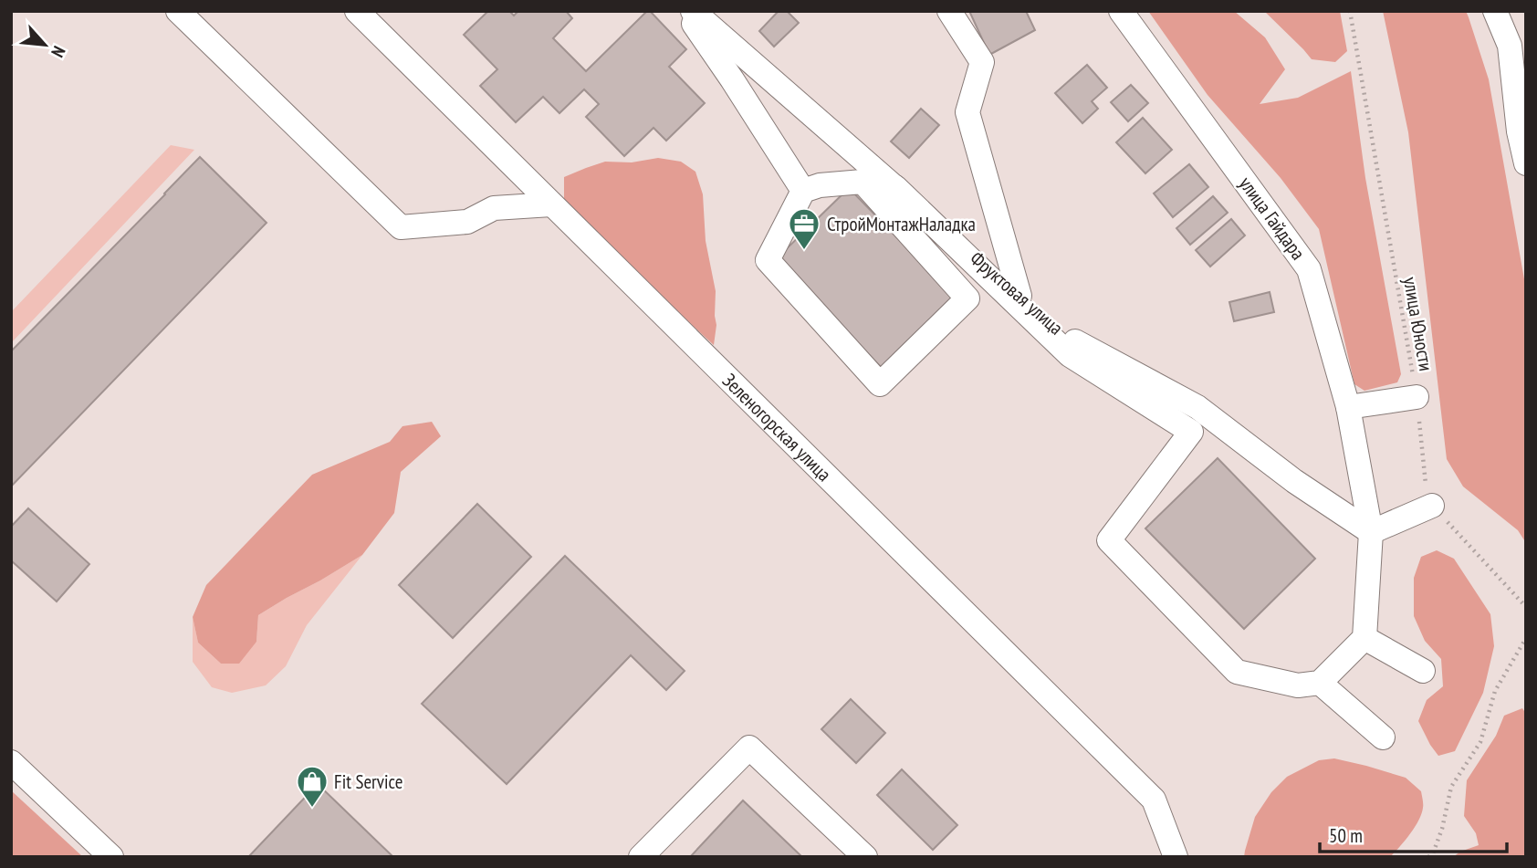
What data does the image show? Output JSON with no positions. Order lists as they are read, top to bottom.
{
  "streets": {
    "street": ["улица Гайдара", "Фруктовая улица", "Зеленогорская улица"],
    "path": ["улица Юности"]
  },
  "crossings": [
    ["улица Гайдара", "Фруктовая улица"]
  ],
  "places": {
    "office": ["СтройМонтажНаладка"],
    "shop": ["Fit Service"]
  },
  "scale_bar": "50 m",
  "north": "bottom right"
}
